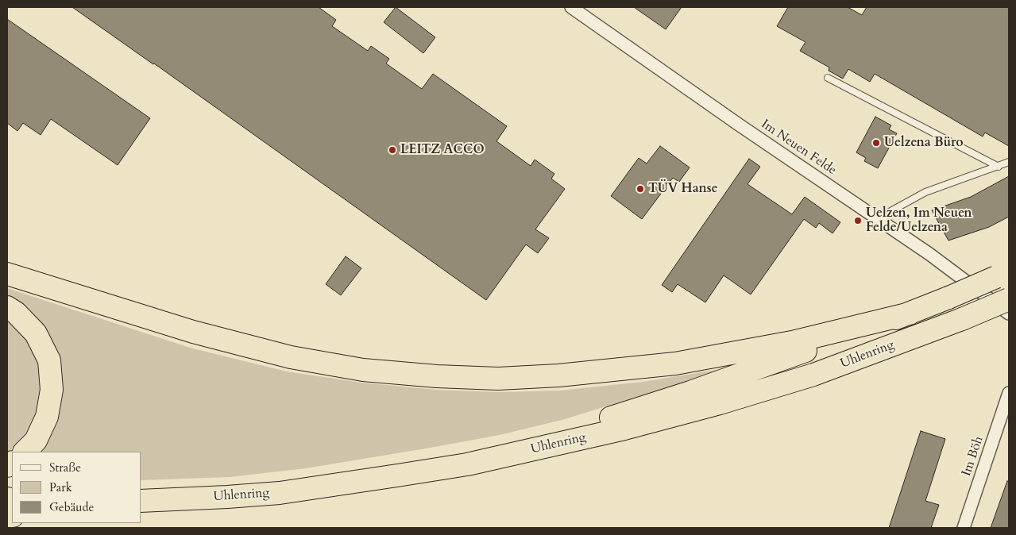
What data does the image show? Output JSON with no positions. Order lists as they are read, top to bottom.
{
  "streets": {
    "highway": ["Uhlenring"],
    "street": ["Im Neuen Felde", "Im Böh"]
  },
  "places": [
    "Uelzena Büro",
    "LEITZ ACCO",
    "TÜV Hanse",
    "Uelzen, Im Neuen Felde/Uelzena"
  ],
  "legend": ["Straße", "Park", "Gebäude"]
}
